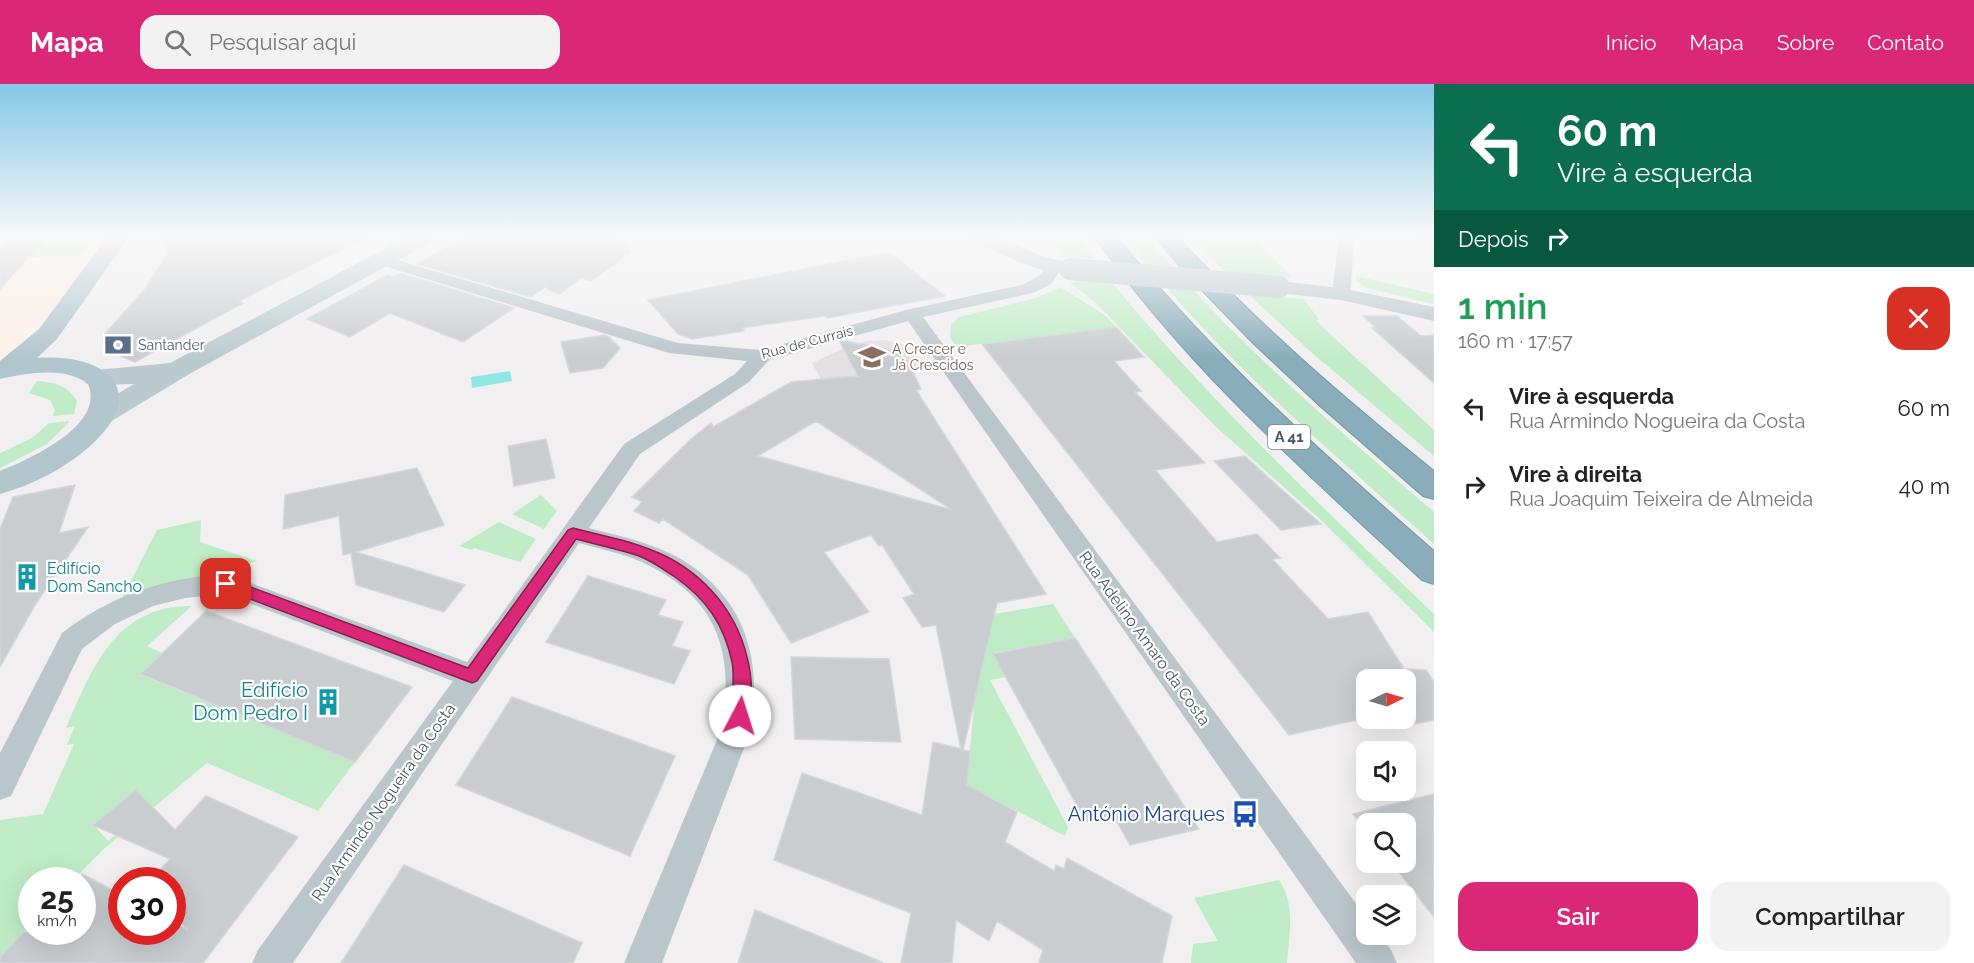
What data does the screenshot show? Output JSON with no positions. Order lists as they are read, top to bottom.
{
  "streets": {
    "highway": ["A 41"],
    "street": ["Rua de Currais", "Rua Adelino Amaro da Costa", "Rua Armindo Nogueira da Costa"]
  },
  "crossings": [
    ["Rua de Currais", "Rua Adelino Amaro da Costa"],
    ["Rua de Currais", "Rua Armindo Nogueira da Costa"]
  ],
  "places": {
    "bank": ["Santander"],
    "school or university": ["A Crescer e Já Crescidos"],
    "building": ["Edifício Dom Sancho", "Edifício Dom Pedro I"],
    "bus stop": ["António Marques"]
  },
  "north": "right",
  "page": {
    "header": "Mapa",
    "search": "Pesquisar aqui",
    "nav": [
      "Início",
      "Mapa",
      "Sobre",
      "Contato"
    ],
    "turn": ["60 m", "Vire à esquerda"],
    "then": "Depois",
    "heading": ["1 min", "160 m · 17:57"],
    "list": [
      {
        "name": "Vire à esquerda",
        "note": "Rua Armindo Nogueira da Costa",
        "value": "60 m"
      },
      {
        "name": "Vire à direita",
        "note": "Rua Joaquim Teixeira de Almeida",
        "value": "40 m"
      }
    ],
    "speed": "25 km/h",
    "limit": "30",
    "buttons": ["Sair", "Compartilhar"]
  }
}
